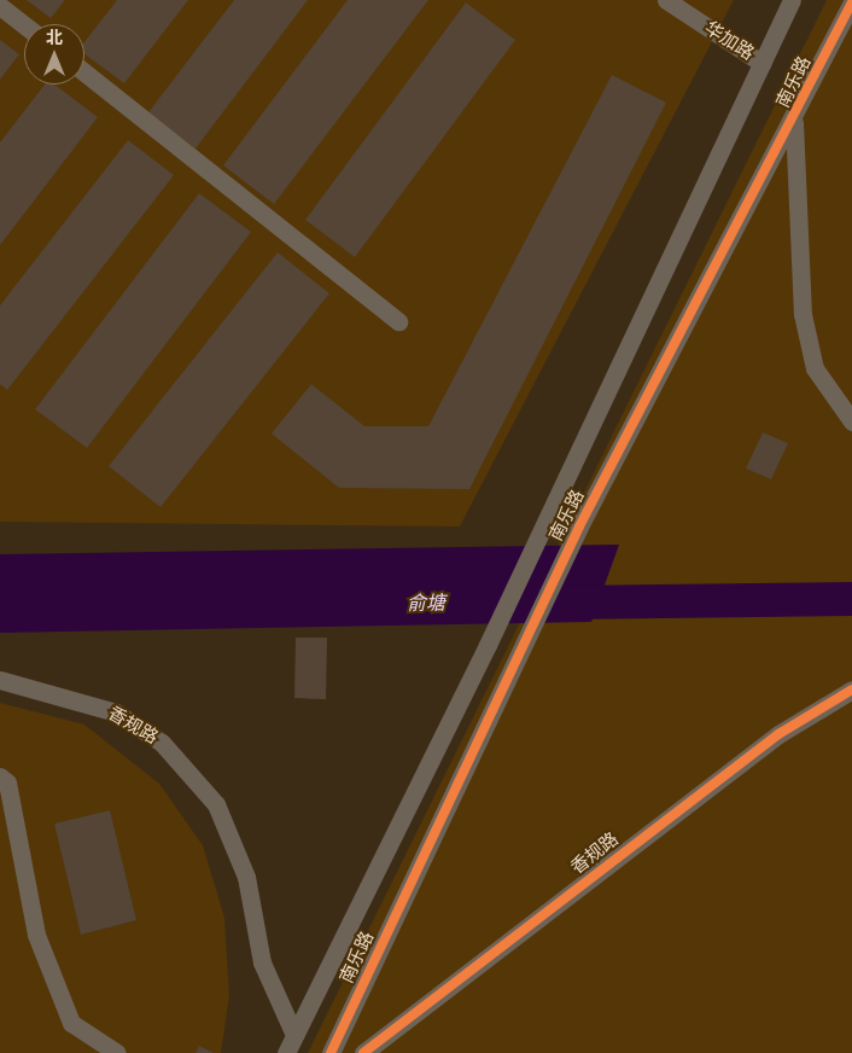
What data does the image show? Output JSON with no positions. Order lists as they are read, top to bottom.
{
  "streets": {
    "street": ["华加路", "南乐路", "香规路"]
  },
  "crossings": [
    ["华加路", "南乐路"],
    ["南乐路", "香规路"]
  ],
  "water": ["俞塘"],
  "north": "top"
}
